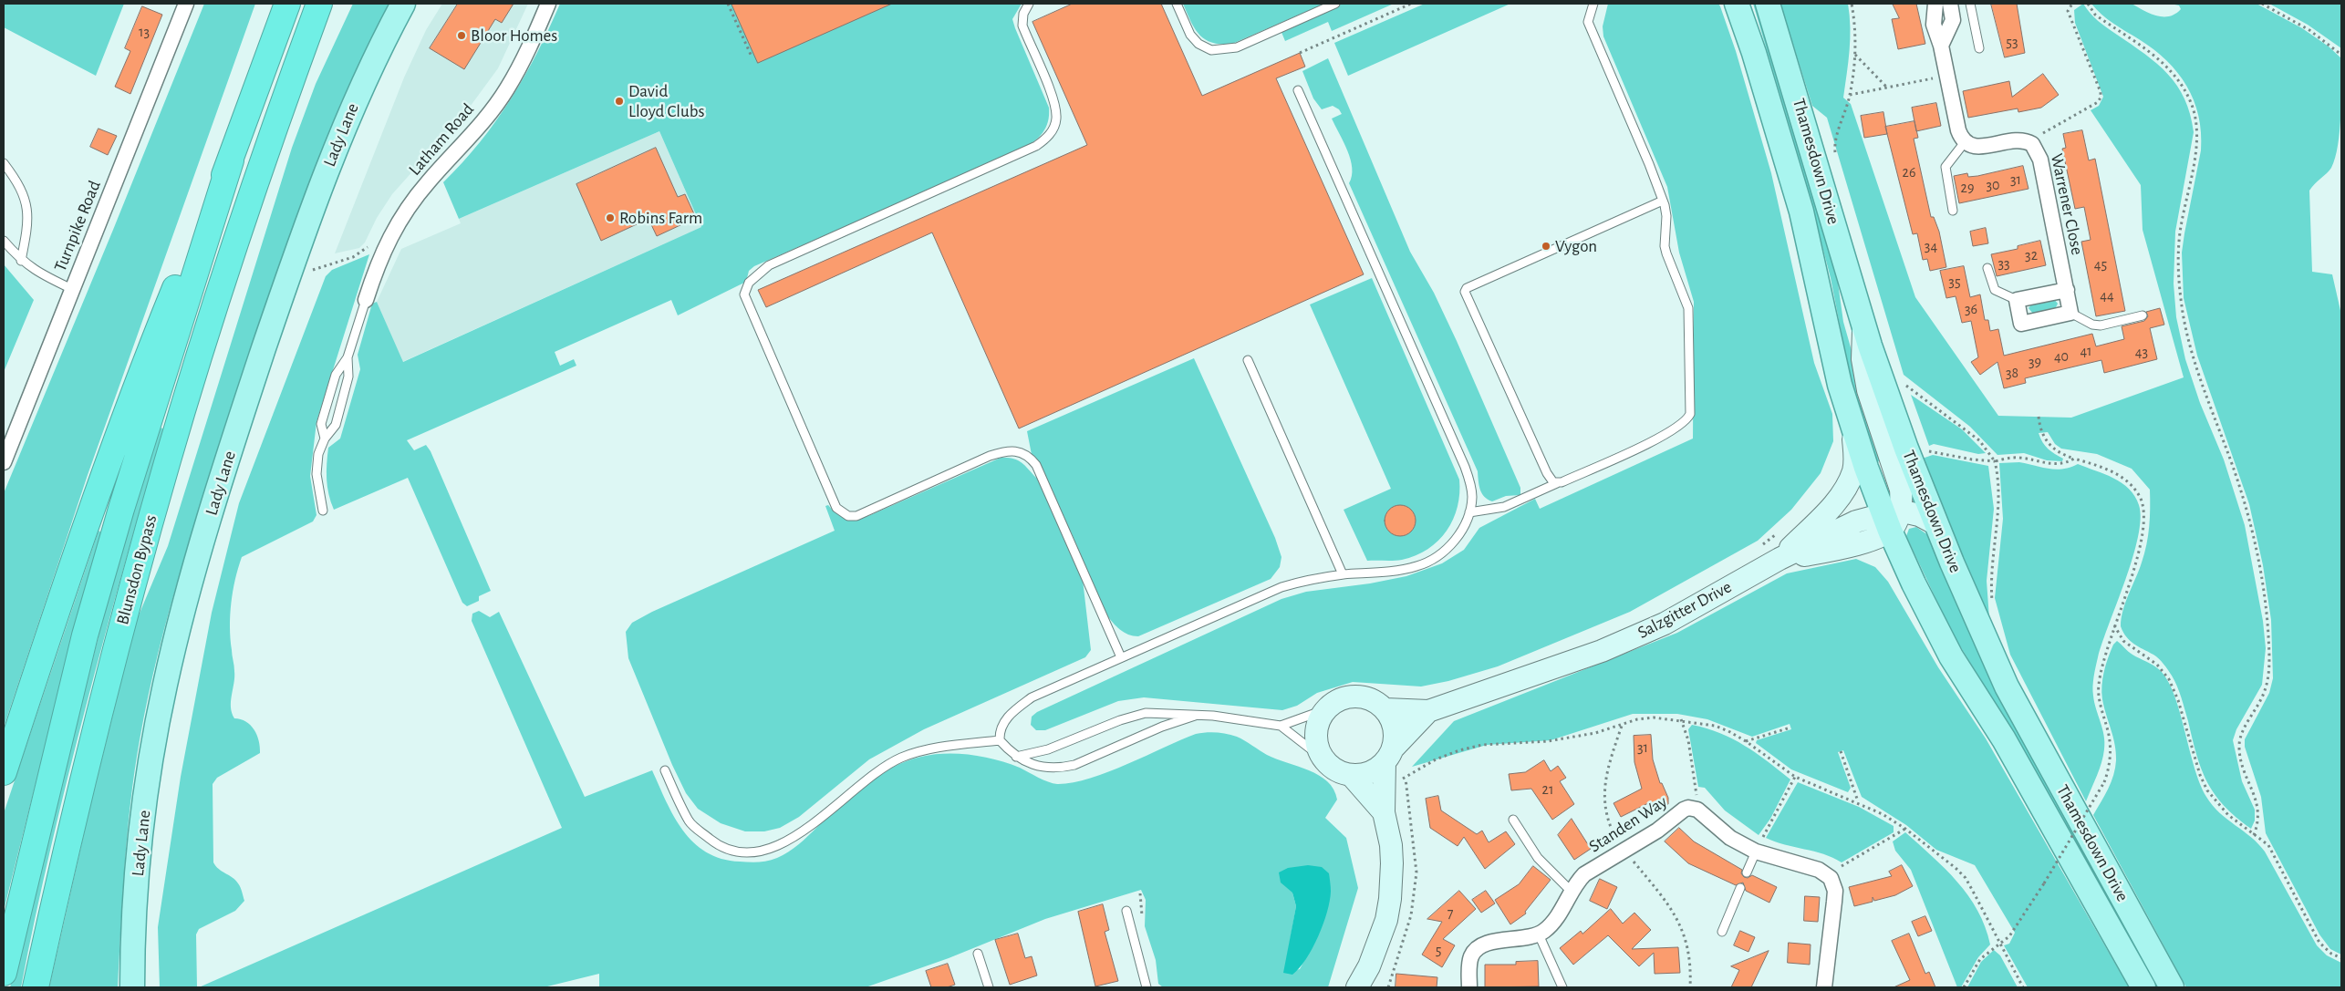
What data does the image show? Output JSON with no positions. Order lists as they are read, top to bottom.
{
  "streets": {
    "highway": ["Blunsdon Bypass"],
    "main road": ["Lady Lane", "Thamesdown Drive"],
    "street": [
      "Latham Road",
      "Warrener Close",
      "Turnpike Road",
      "Salzgitter Drive",
      "Standen Way"
    ]
  },
  "places": [
    "Bloor Homes",
    "David Lloyd Clubs",
    "Robins Farm",
    "Vygon"
  ],
  "house_numbers": [
    "13",
    "53",
    "26",
    "31",
    "30",
    "29",
    "34",
    "32",
    "33",
    "45",
    "35",
    "44",
    "36",
    "41",
    "43",
    "40",
    "39",
    "38",
    "31",
    "21",
    "7",
    "5"
  ]
}
